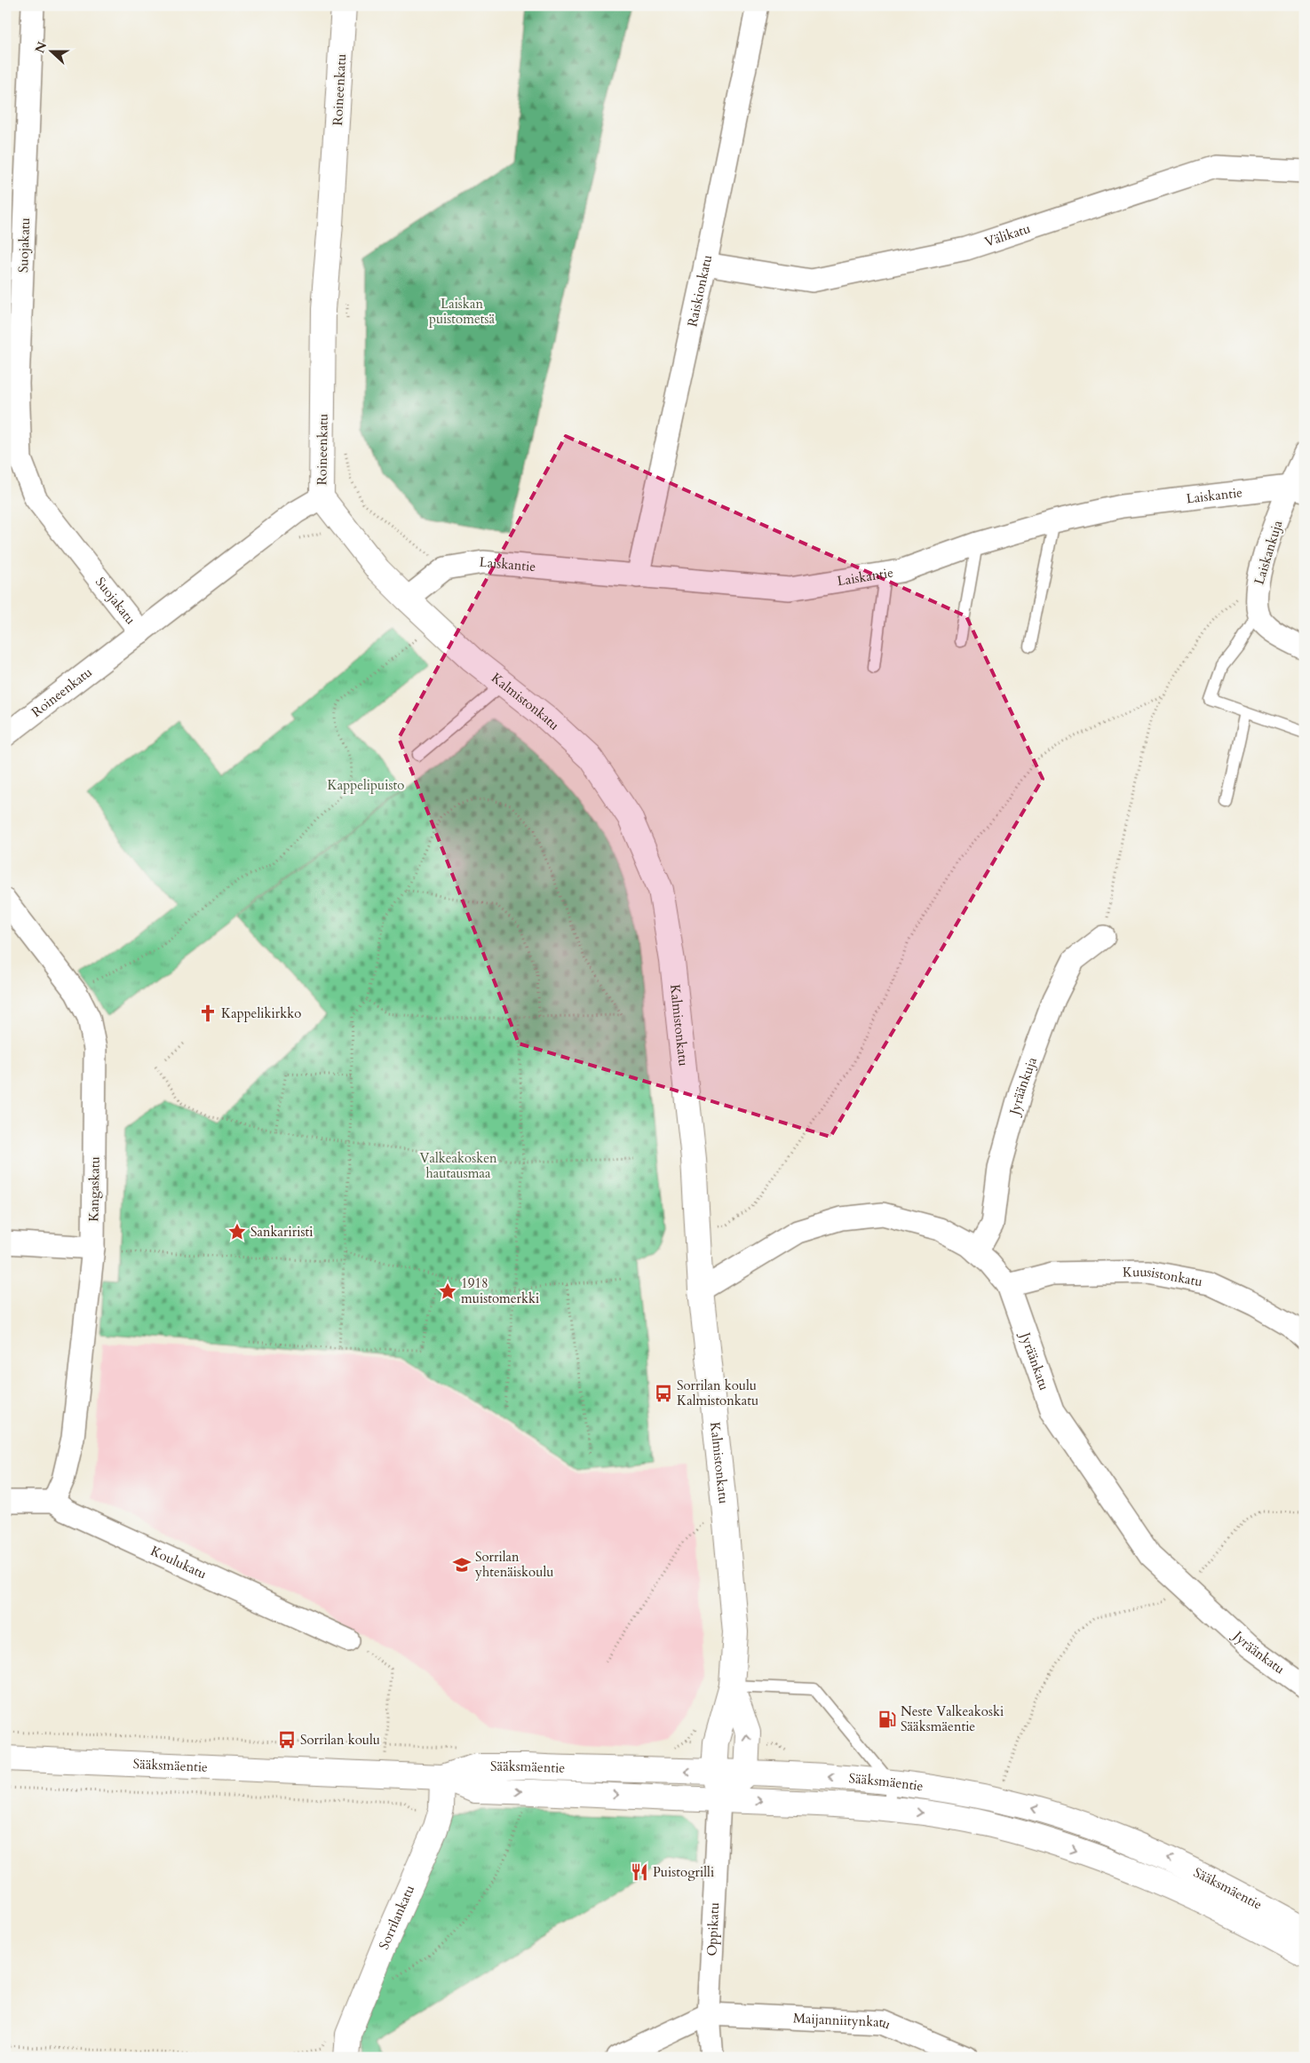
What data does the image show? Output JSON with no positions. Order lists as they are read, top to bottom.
{
  "streets": {
    "street": [
      "Roineenkatu",
      "Välikatu",
      "Suojakatu",
      "Raiskionkatu",
      "Laiskantie",
      "Laiskankuja",
      "Kalmistonkatu",
      "Jyräänkuja",
      "Kangaskatu",
      "Kuusistonkatu",
      "Jyräänkatu",
      "Koulukatu",
      "Sääksmäentie",
      "Sorrilankatu",
      "Oppikatu",
      "Maijanniitynkatu"
    ]
  },
  "crossings": [
    ["Roineenkatu", "Suojakatu"],
    ["Roineenkatu", "Kalmistonkatu"],
    ["Välikatu", "Raiskionkatu"],
    ["Raiskionkatu", "Laiskantie"],
    ["Laiskantie", "Laiskankuja"],
    ["Laiskantie", "Kalmistonkatu"],
    ["Kalmistonkatu", "Jyräänkatu"],
    ["Kalmistonkatu", "Sääksmäentie"],
    ["Kalmistonkatu", "Oppikatu"],
    ["Jyräänkuja", "Jyräänkatu"],
    ["Kangaskatu", "Koulukatu"],
    ["Kuusistonkatu", "Jyräänkatu"],
    ["Sääksmäentie", "Sorrilankatu"],
    ["Sääksmäentie", "Oppikatu"],
    ["Oppikatu", "Maijanniitynkatu"]
  ],
  "parks": ["Laiskan puistometsä", "Kappelipuisto", "Valkeakosken hautausmaa"],
  "places": {
    "church": ["Kappelikirkko"],
    "place": ["Sankariristi", "1918 muistomerkki"],
    "bus stop": ["Sorrilan koulu Kalmistonkatu", "Sorrilan koulu"],
    "school or university": ["Sorrilan yhtenäiskoulu"],
    "fuel station": ["Neste Valkeakoski Sääksmäentie"],
    "restaurant": ["Puistogrilli"]
  },
  "north": "left"
}
